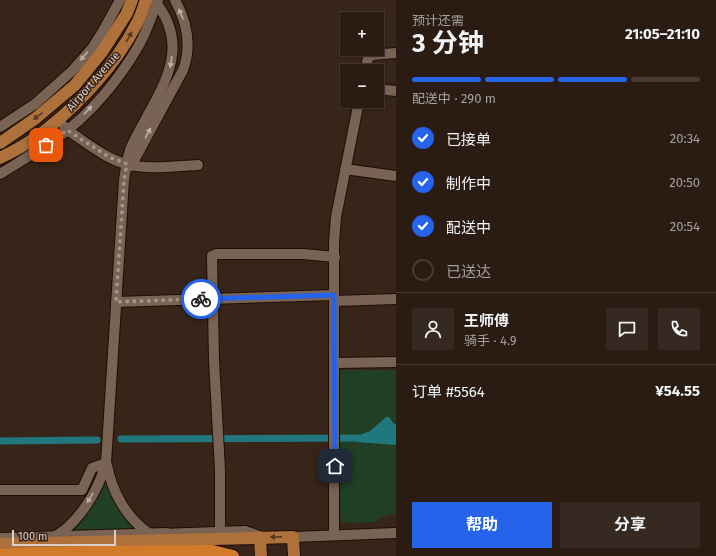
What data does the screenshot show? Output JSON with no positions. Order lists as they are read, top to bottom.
{
  "streets": {
    "main road": ["Airport Avenue"]
  },
  "scale_bar": "100 m",
  "page": {
    "heading": ["3 分钟", "预计还需", "21:05–21:10"],
    "panel": [
      "王师傅",
      "骑手 · 4.9",
      "订单 #5564",
      "¥54.55"
    ],
    "map_buttons": ["+", "−"],
    "bar": "配送中 · 290 m",
    "list": [
      ["已接单", "20:34"],
      ["制作中", "20:50"],
      ["配送中", "20:54"],
      "已送达"
    ],
    "buttons": ["帮助", "分享"],
    "scale": "100 m"
  }
}
